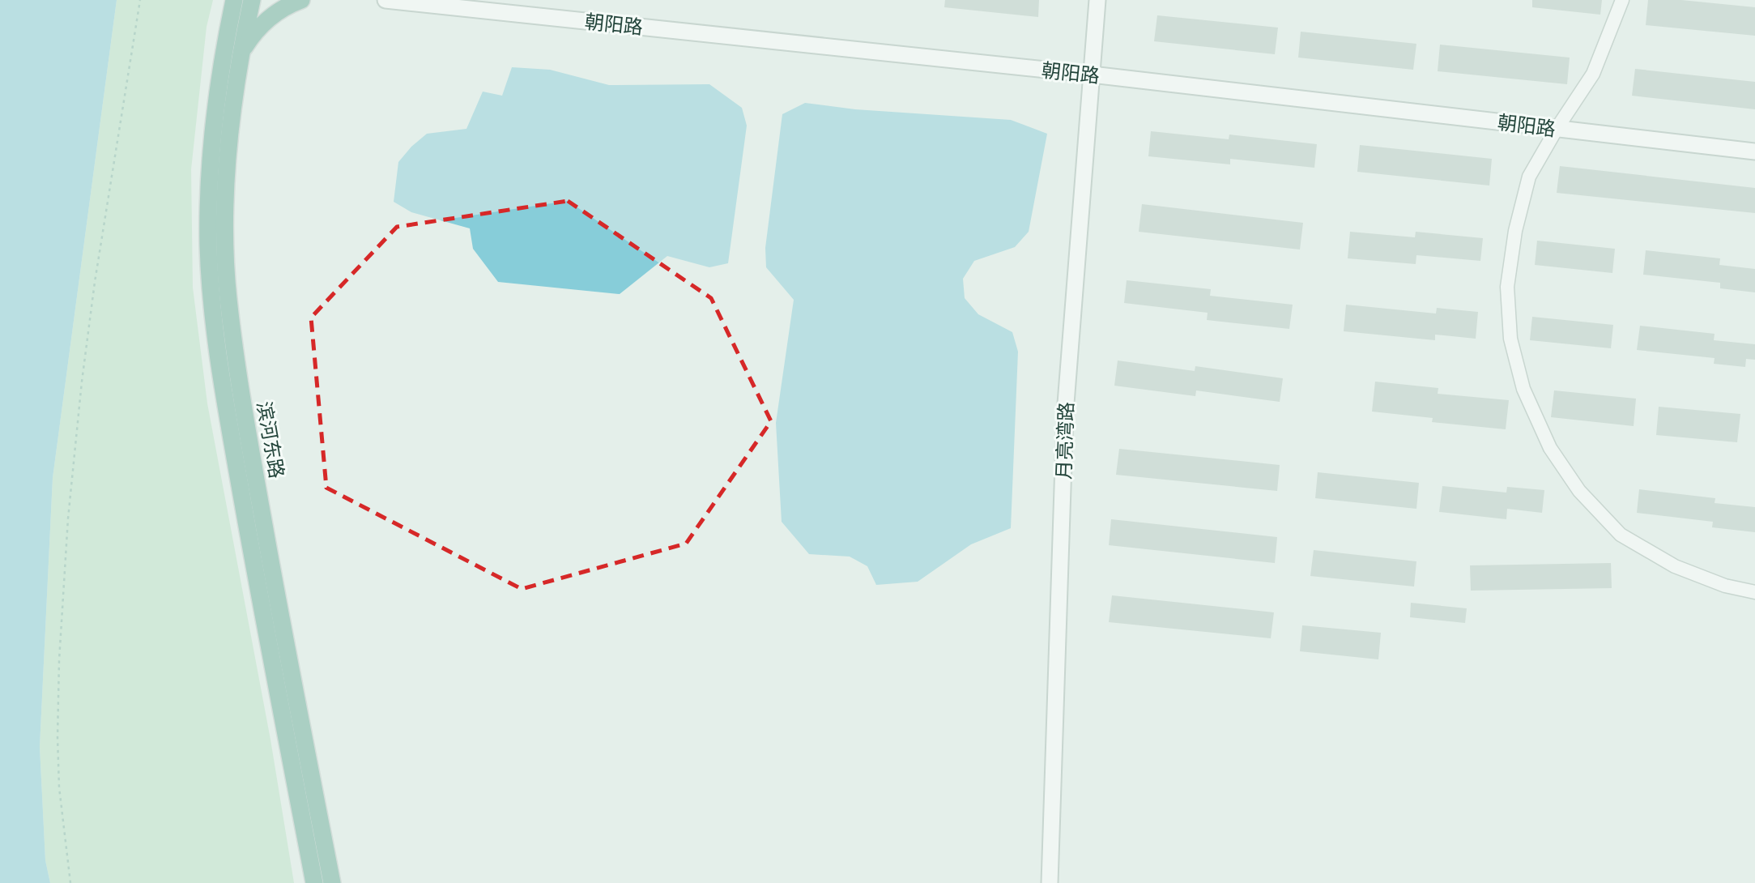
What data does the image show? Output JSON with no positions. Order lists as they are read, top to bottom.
{
  "streets": {
    "main road": ["滨河东路"],
    "street": ["朝阳路", "月亮湾路"]
  },
  "crossings": [
    ["朝阳路", "月亮湾路"]
  ]
}
